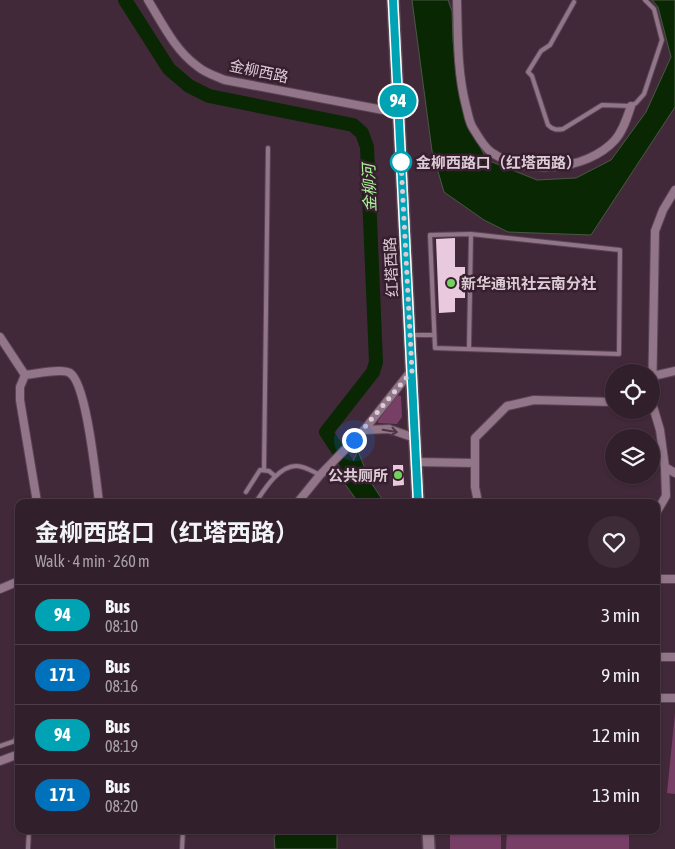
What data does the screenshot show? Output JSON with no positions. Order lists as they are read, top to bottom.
{
  "streets": {
    "street": ["金柳西路", "红塔西路"]
  },
  "crossings": [
    ["金柳西路", "红塔西路"]
  ],
  "water": ["金柳河"],
  "places": ["金柳西路口（红塔西路）", "新华通讯社云南分社", "公共厕所"],
  "lines": ["bus line 94"],
  "page": {
    "on_map": "94",
    "heading": ["金柳西路口（红塔西路）", "Walk · 4 min · 260 m"],
    "list": [
      {
        "mark": "94",
        "name": "Bus",
        "note": "08:10",
        "value": "3 min"
      },
      {
        "mark": "171",
        "name": "Bus",
        "note": "08:16",
        "value": "9 min"
      },
      {
        "mark": "94",
        "name": "Bus",
        "note": "08:19",
        "value": "12 min"
      },
      {
        "mark": "171",
        "name": "Bus",
        "note": "08:20",
        "value": "13 min"
      }
    ]
  }
}
